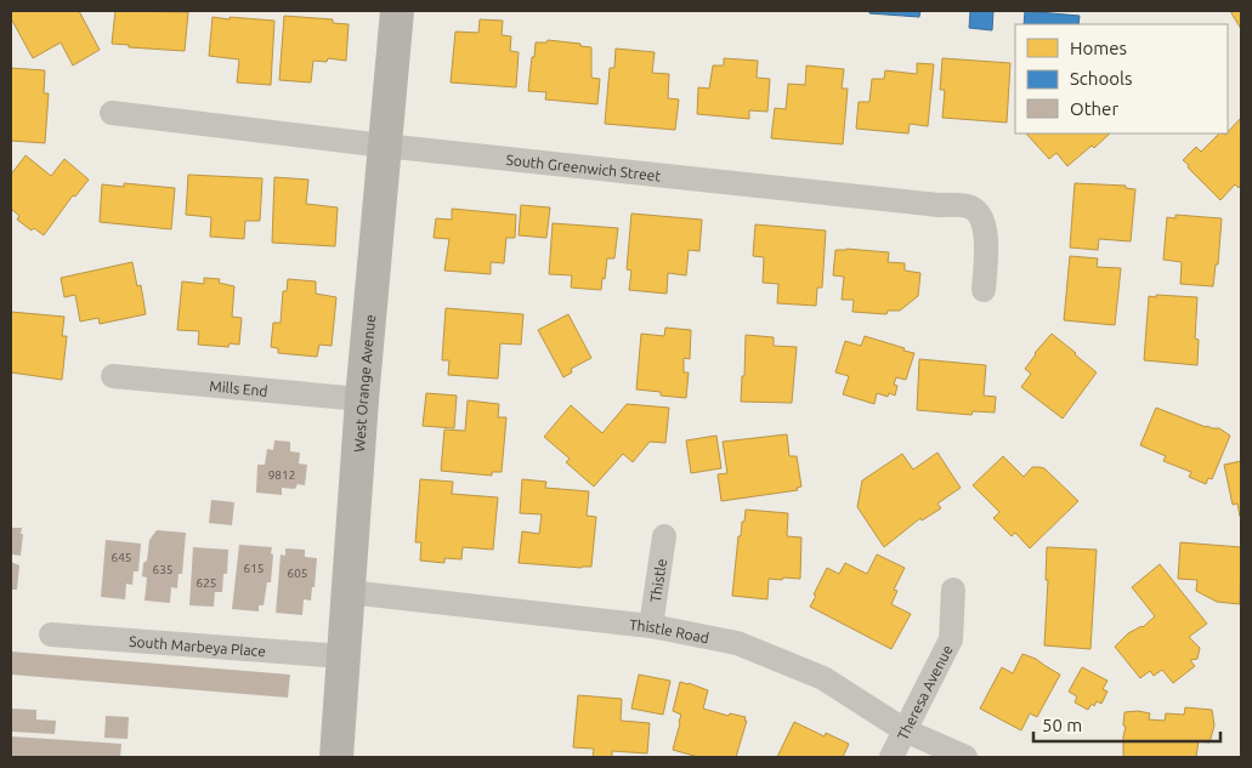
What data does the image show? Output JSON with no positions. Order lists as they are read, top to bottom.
{
  "streets": {
    "street": [
      "South Greenwich Street",
      "West Orange Avenue",
      "Mills End",
      "Thistle",
      "Thistle Road",
      "South Marbeya Place",
      "Theresa Avenue"
    ]
  },
  "crossings": [
    ["South Greenwich Street", "West Orange Avenue"],
    ["West Orange Avenue", "Mills End"],
    ["West Orange Avenue", "Thistle Road"],
    ["West Orange Avenue", "South Marbeya Place"],
    ["Thistle", "Thistle Road"],
    ["Thistle Road", "Theresa Avenue"]
  ],
  "house_numbers": [
    "9812",
    "645",
    "615",
    "635",
    "605",
    "625"
  ],
  "legend": ["Homes", "Schools", "Other"],
  "scale_bar": "50 m"
}
